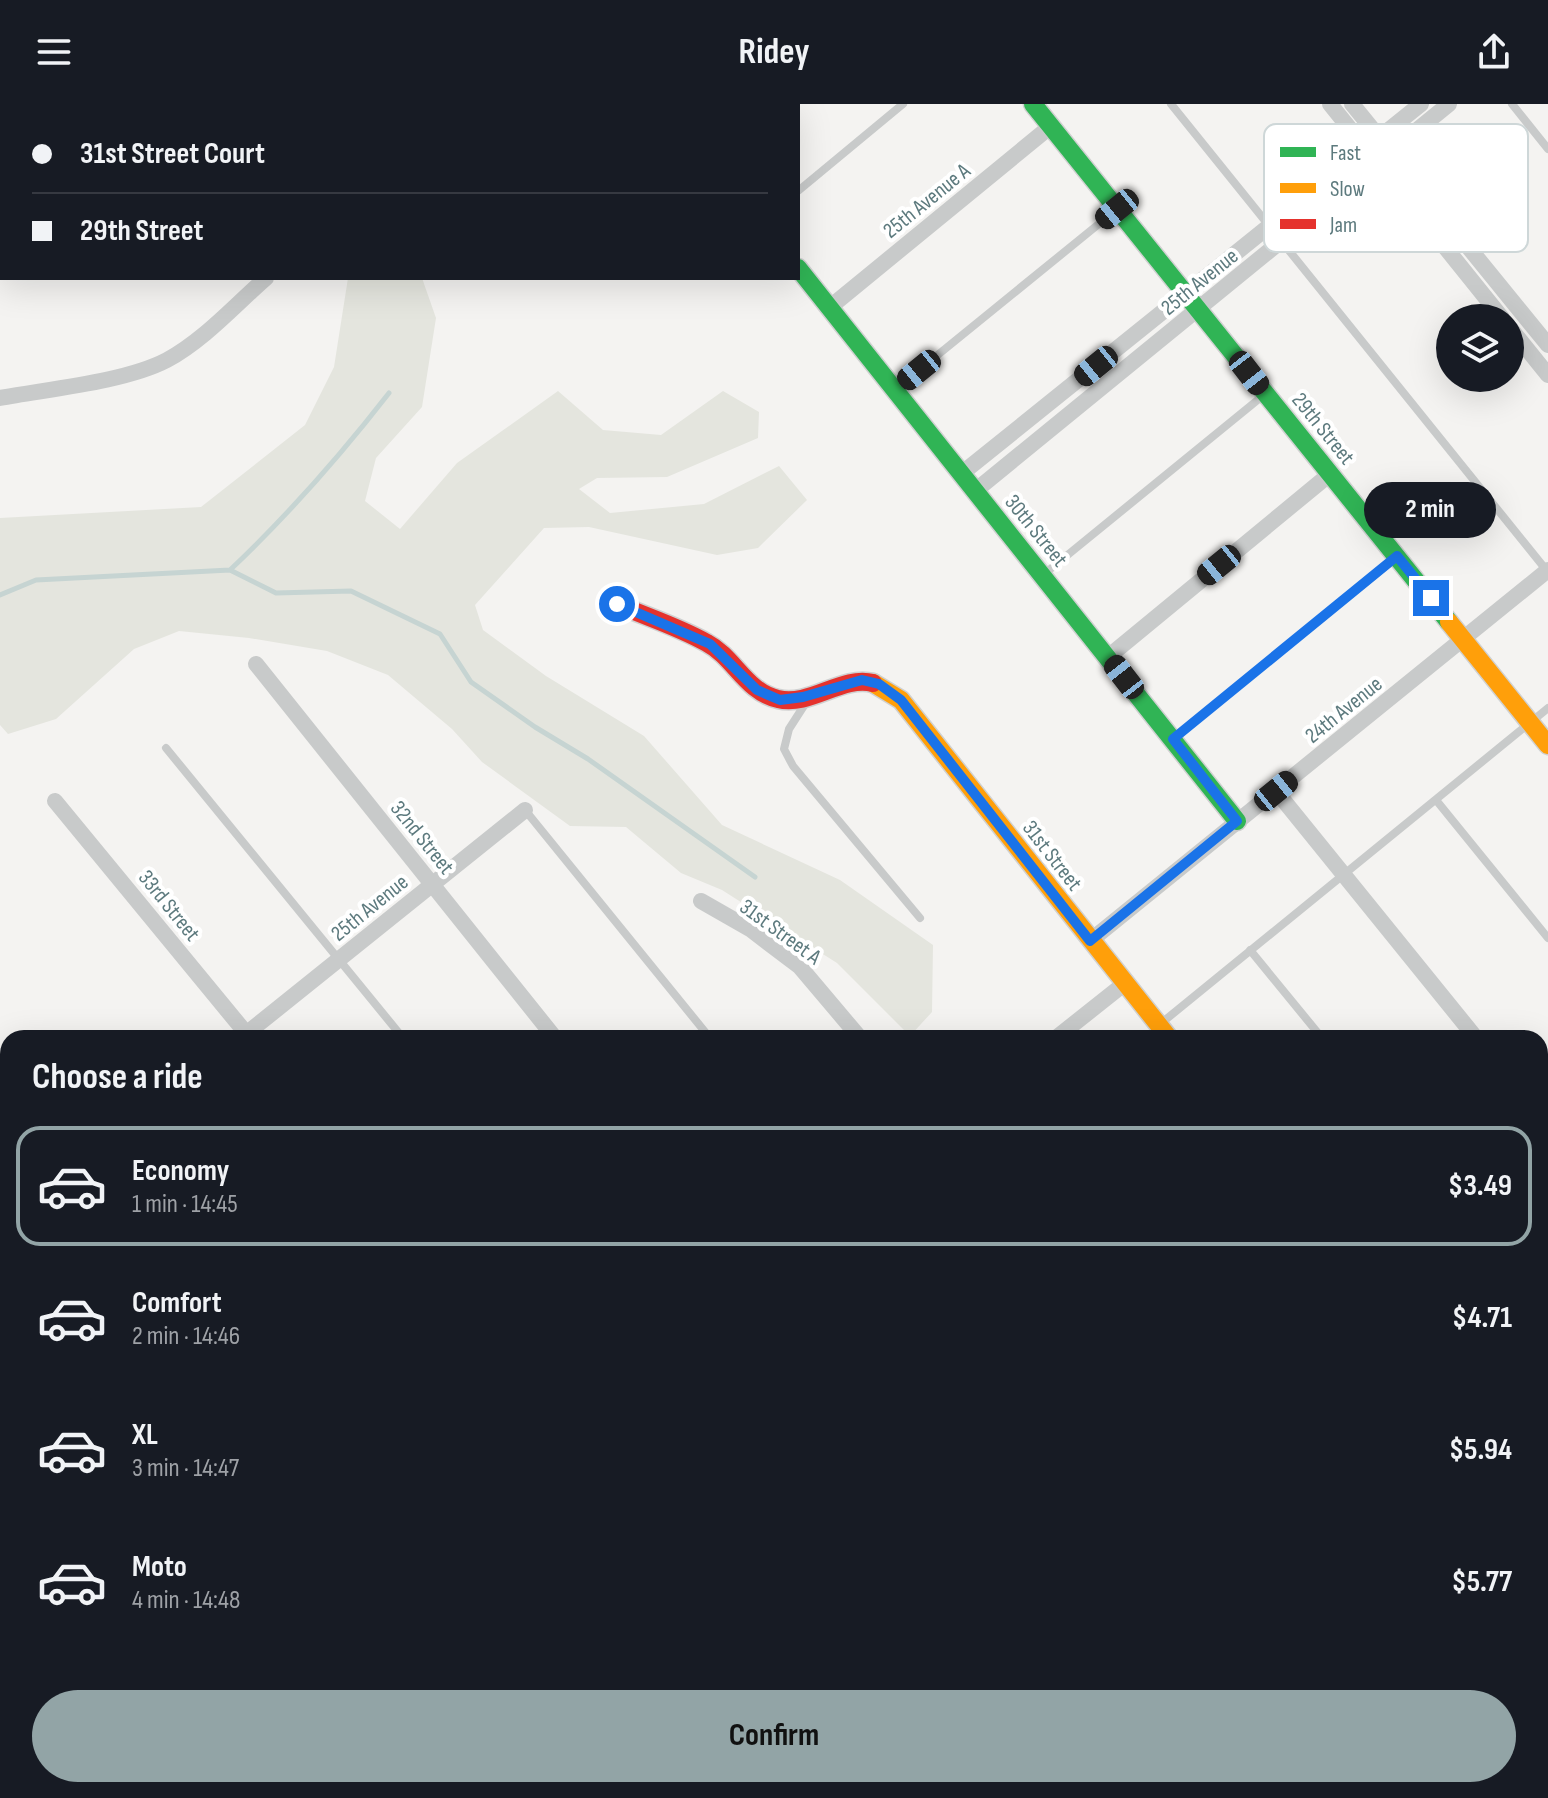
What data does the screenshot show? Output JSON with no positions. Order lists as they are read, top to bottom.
{
  "streets": {
    "street": [
      "25th Avenue A",
      "25th Avenue",
      "29th Street",
      "30th Street",
      "24th Avenue",
      "32nd Street",
      "31st Street",
      "33rd Street",
      "31st Street A"
    ]
  },
  "crossings": [
    ["25th Avenue A", "29th Street"],
    ["25th Avenue A", "30th Street"],
    ["25th Avenue", "29th Street"],
    ["25th Avenue", "30th Street"],
    ["25th Avenue", "32nd Street"],
    ["29th Street", "24th Avenue"],
    ["30th Street", "24th Avenue"],
    ["24th Avenue", "31st Street"]
  ],
  "legend": ["Fast", "Slow", "Jam"],
  "page": {
    "header": "Ridey",
    "banner": ["31st Street Court", "29th Street"],
    "bubble": "2 min",
    "heading": "Choose a ride",
    "list": [
      {
        "name": "Economy",
        "note": "1 min · 14:45",
        "value": "$3.49"
      },
      {
        "name": "Comfort",
        "note": "2 min · 14:46",
        "value": "$4.71"
      },
      {
        "name": "XL",
        "note": "3 min · 14:47",
        "value": "$5.94"
      },
      {
        "name": "Moto",
        "note": "4 min · 14:48",
        "value": "$5.77"
      }
    ],
    "buttons": "Confirm"
  }
}
